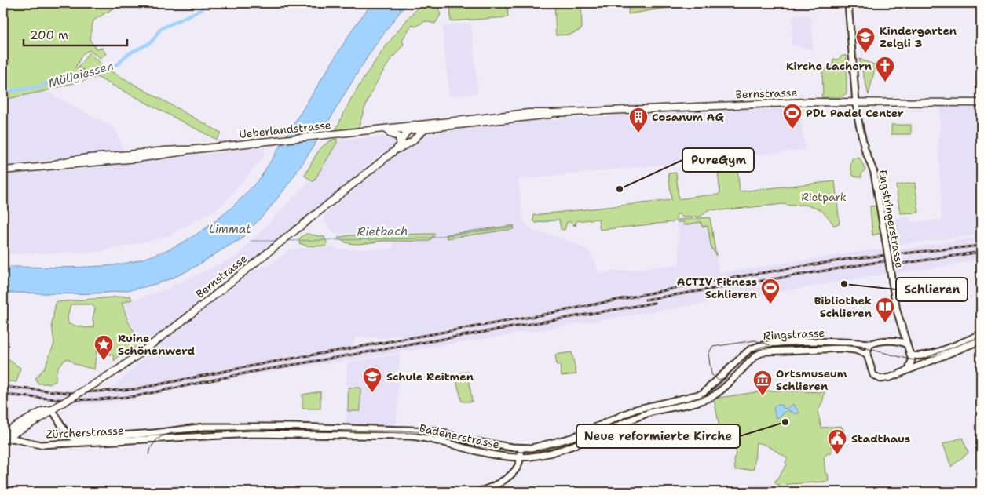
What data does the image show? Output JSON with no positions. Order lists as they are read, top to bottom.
{
  "streets": {
    "main road": [
      "Bernstrasse",
      "Ueberlandstrasse",
      "Engstringerstrasse",
      "Ringstrasse",
      "Zürcherstrasse",
      "Badenerstrasse"
    ]
  },
  "crossings": [
    ["Bernstrasse", "Ueberlandstrasse"],
    ["Bernstrasse", "Engstringerstrasse"],
    ["Bernstrasse", "Zürcherstrasse"],
    ["Engstringerstrasse", "Ringstrasse"],
    ["Ringstrasse", "Badenerstrasse"],
    ["Zürcherstrasse", "Badenerstrasse"]
  ],
  "water": ["Müligiessen", "Limmat", "Rietbach"],
  "parks": ["Rietpark"],
  "places": {
    "school or university": ["Kindergarten Zelgli 3", "Schule Reitmen"],
    "church": ["Kirche Lachern"],
    "sports": ["PDL Padel Center", "ACTIV Fitness Schlieren"],
    "building": ["Cosanum AG"],
    "other": ["PureGym", "Schlieren", "Neue reformierte Kirche"],
    "library": ["Bibliothek Schlieren"],
    "place": ["Ruine Schönenwerd"],
    "museum": ["Ortsmuseum Schlieren"],
    "public building": ["Stadthaus"]
  },
  "scale_bar": "200 m"
}
